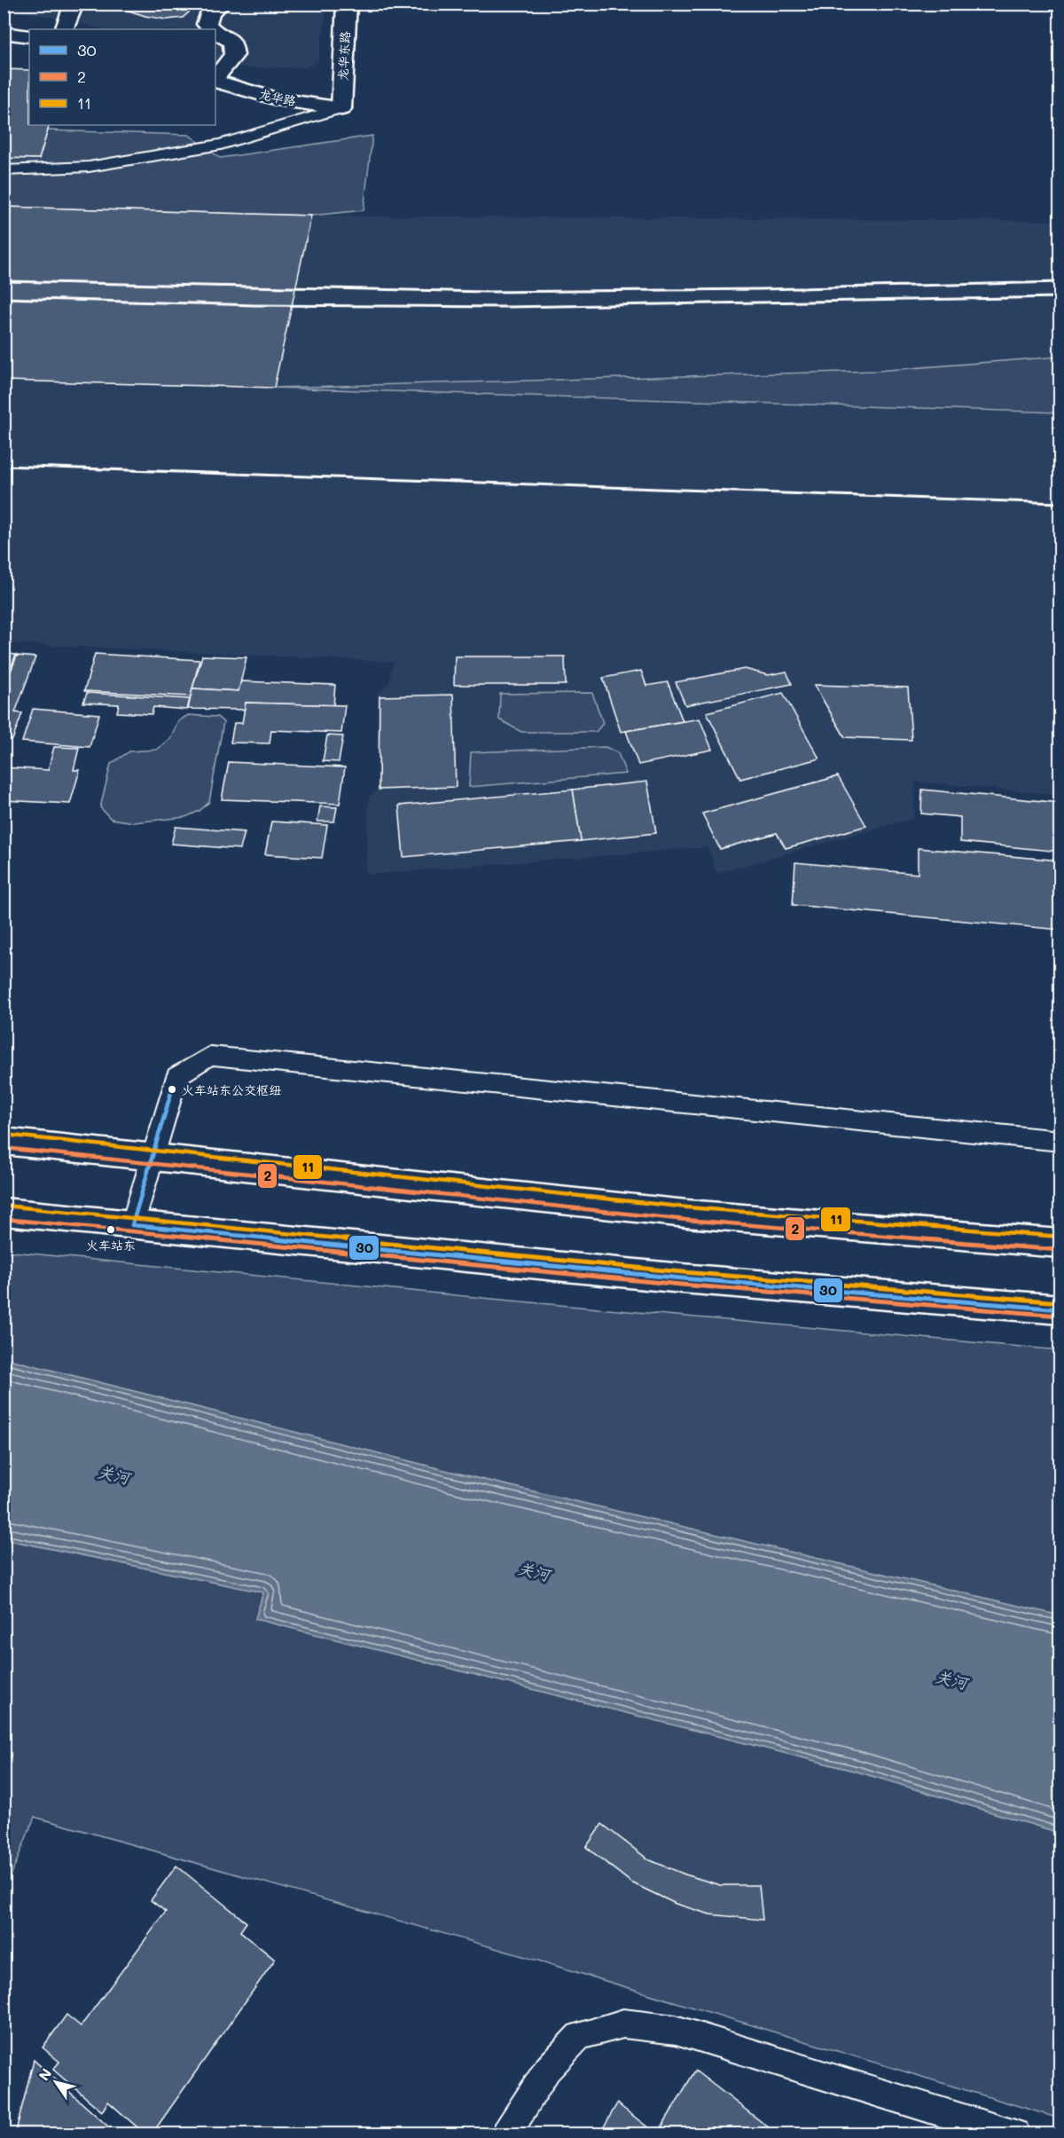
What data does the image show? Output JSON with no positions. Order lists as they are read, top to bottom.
{
  "streets": {
    "main road": ["龙华东路", "龙华路"]
  },
  "crossings": [
    ["龙华东路", "龙华路"]
  ],
  "water": ["关河"],
  "places": ["火车站东公交枢纽", "火车站东"],
  "lines": ["transit line 30", "transit line 11", "transit line 2"],
  "legend": ["30", "2", "11"],
  "north": "top left"
}
